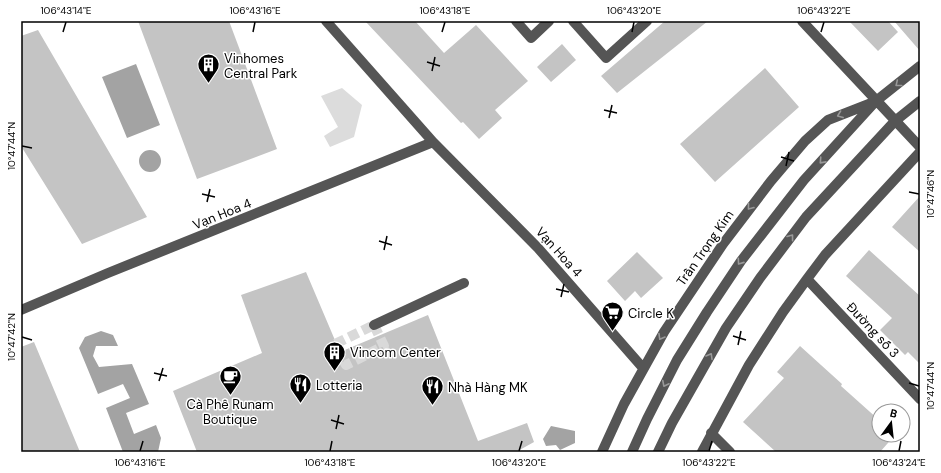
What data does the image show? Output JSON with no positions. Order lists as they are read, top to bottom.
{
  "streets": {
    "street": ["Vạn Hoa 4", "Trần Trọng Kim", "Đường số 3"]
  },
  "crossings": [
    ["Vạn Hoa 4", "Trần Trọng Kim"]
  ],
  "places": {
    "building": ["Vinhomes Central Park", "Vincom Center"],
    "supermarket": ["Circle K"],
    "cafe": ["Cà Phê Runam Boutique"],
    "restaurant": ["Lotteria", "Nhà Hàng MK"]
  },
  "north": "top",
  "coordinates": [
    "106°43'14\"E",
    "106°43'16\"E",
    "106°43'18\"E",
    "106°43'20\"E",
    "106°43'22\"E",
    "10°47'44\"N",
    "10°47'46\"N",
    "10°47'42\"N",
    "106°43'24\"E"
  ]
}
